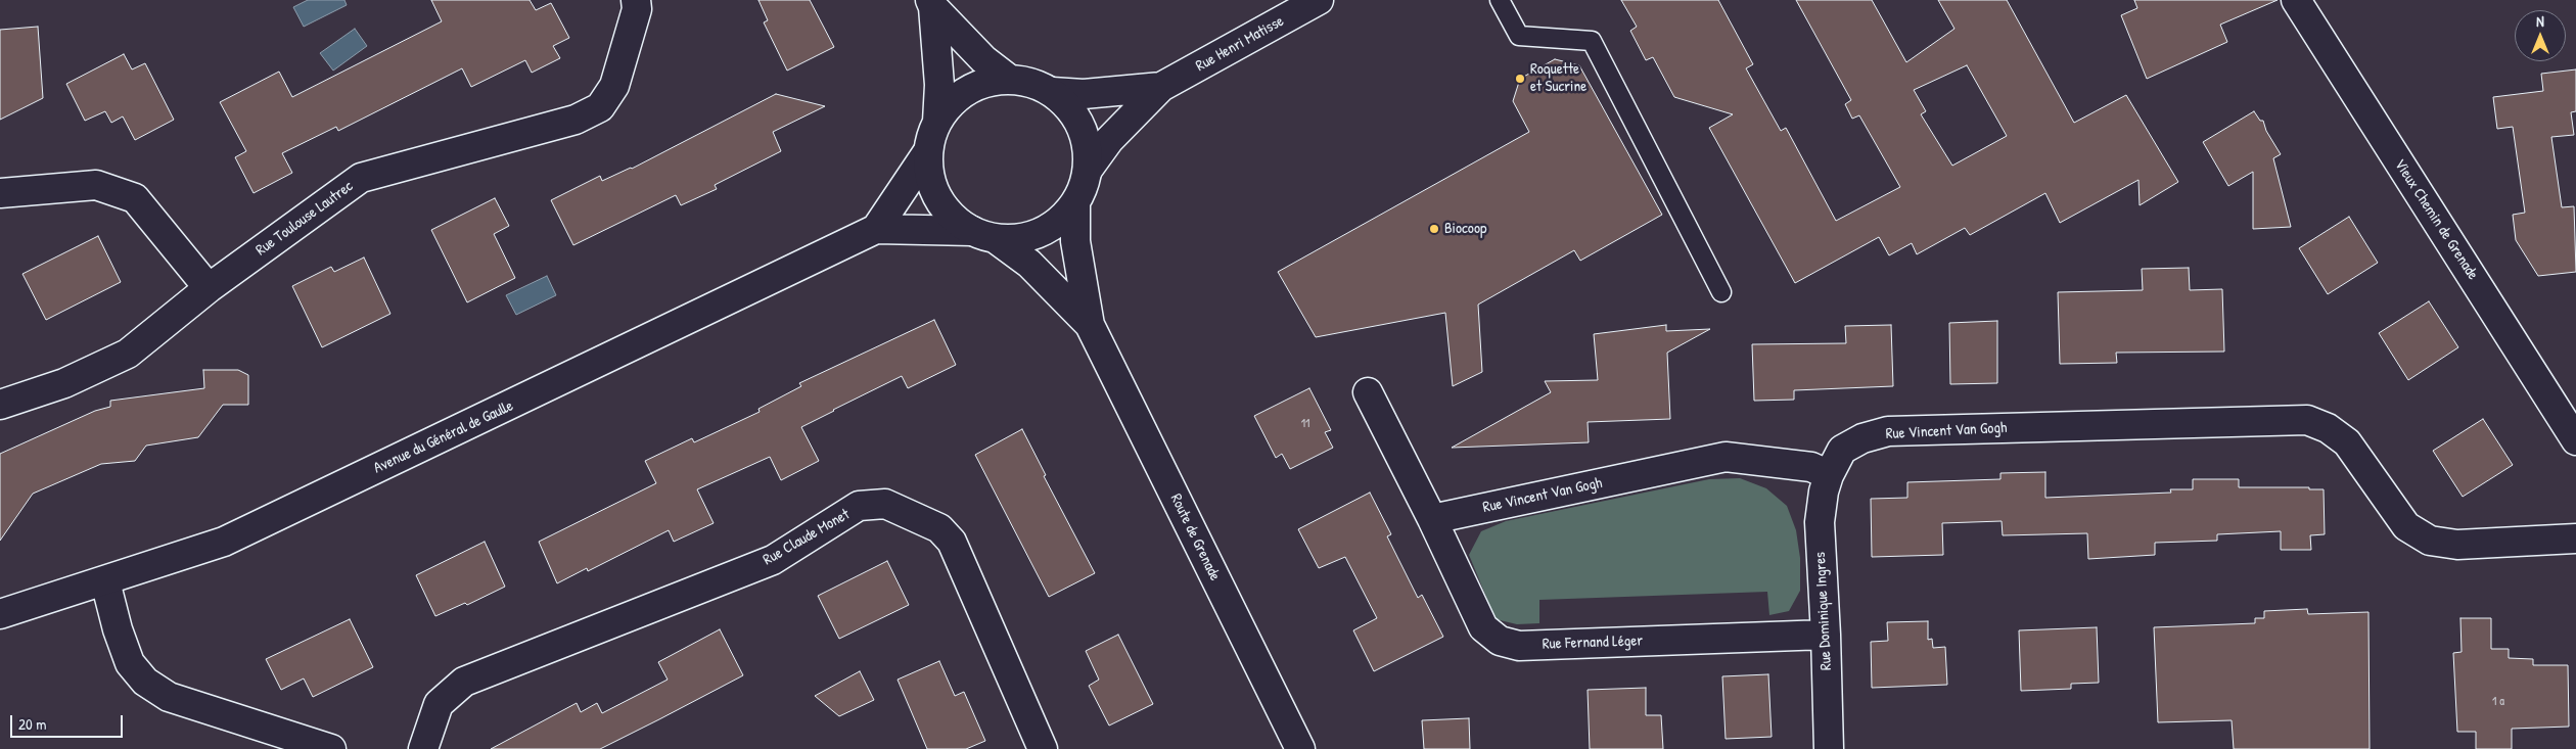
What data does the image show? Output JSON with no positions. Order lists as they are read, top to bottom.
{
  "streets": {
    "street": [
      "Rue Henri Matisse",
      "Rue Toulouse Lautrec",
      "Vieux Chemin de Grenade",
      "Rue Vincent Van Gogh",
      "Avenue du Général de Gaulle",
      "Rue Claude Monet",
      "Route de Grenade",
      "Rue Dominique Ingres",
      "Rue Fernand Léger"
    ]
  },
  "crossings": [
    ["Rue Henri Matisse", "Avenue du Général de Gaulle"],
    ["Rue Vincent Van Gogh", "Rue Dominique Ingres"],
    ["Rue Vincent Van Gogh", "Rue Fernand Léger"],
    ["Rue Dominique Ingres", "Rue Fernand Léger"]
  ],
  "places": ["Roquette et Sucrine", "Biocoop"],
  "house_numbers": ["11", "1 a"],
  "scale_bar": "20 m",
  "north": "top"
}
